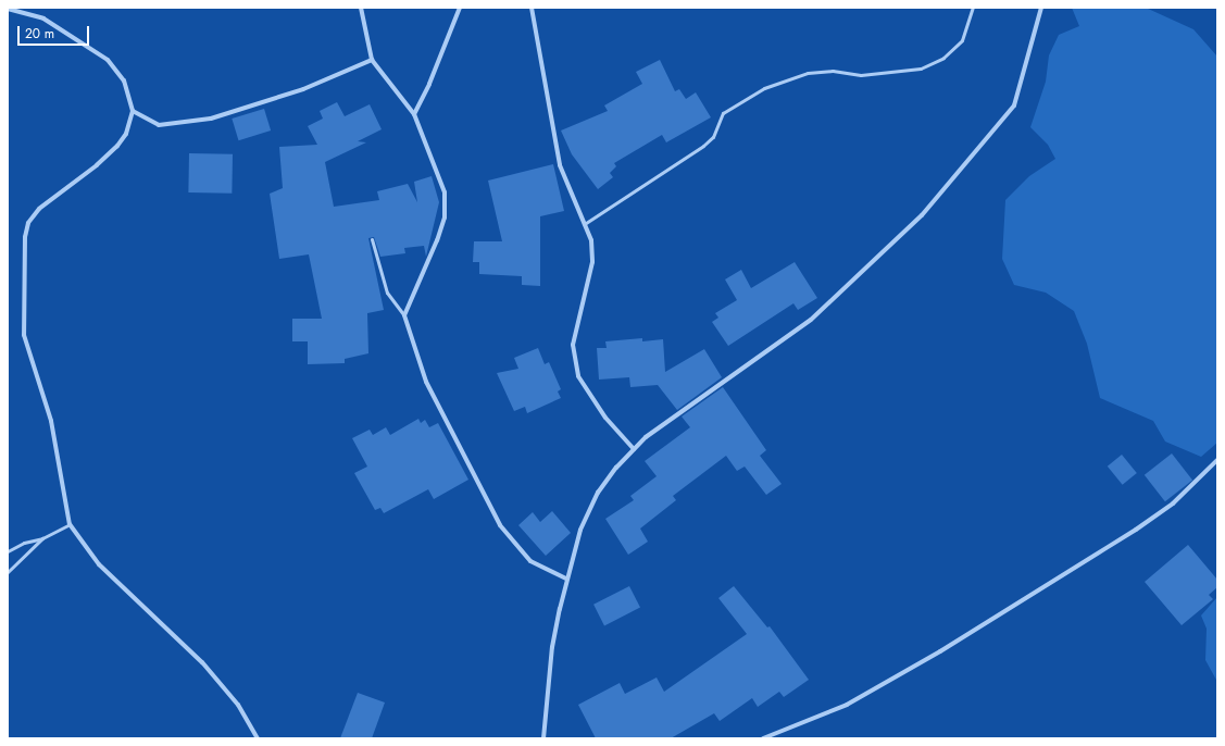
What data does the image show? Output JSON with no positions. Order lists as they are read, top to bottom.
{
  "scale_bar": "20 m"
}
